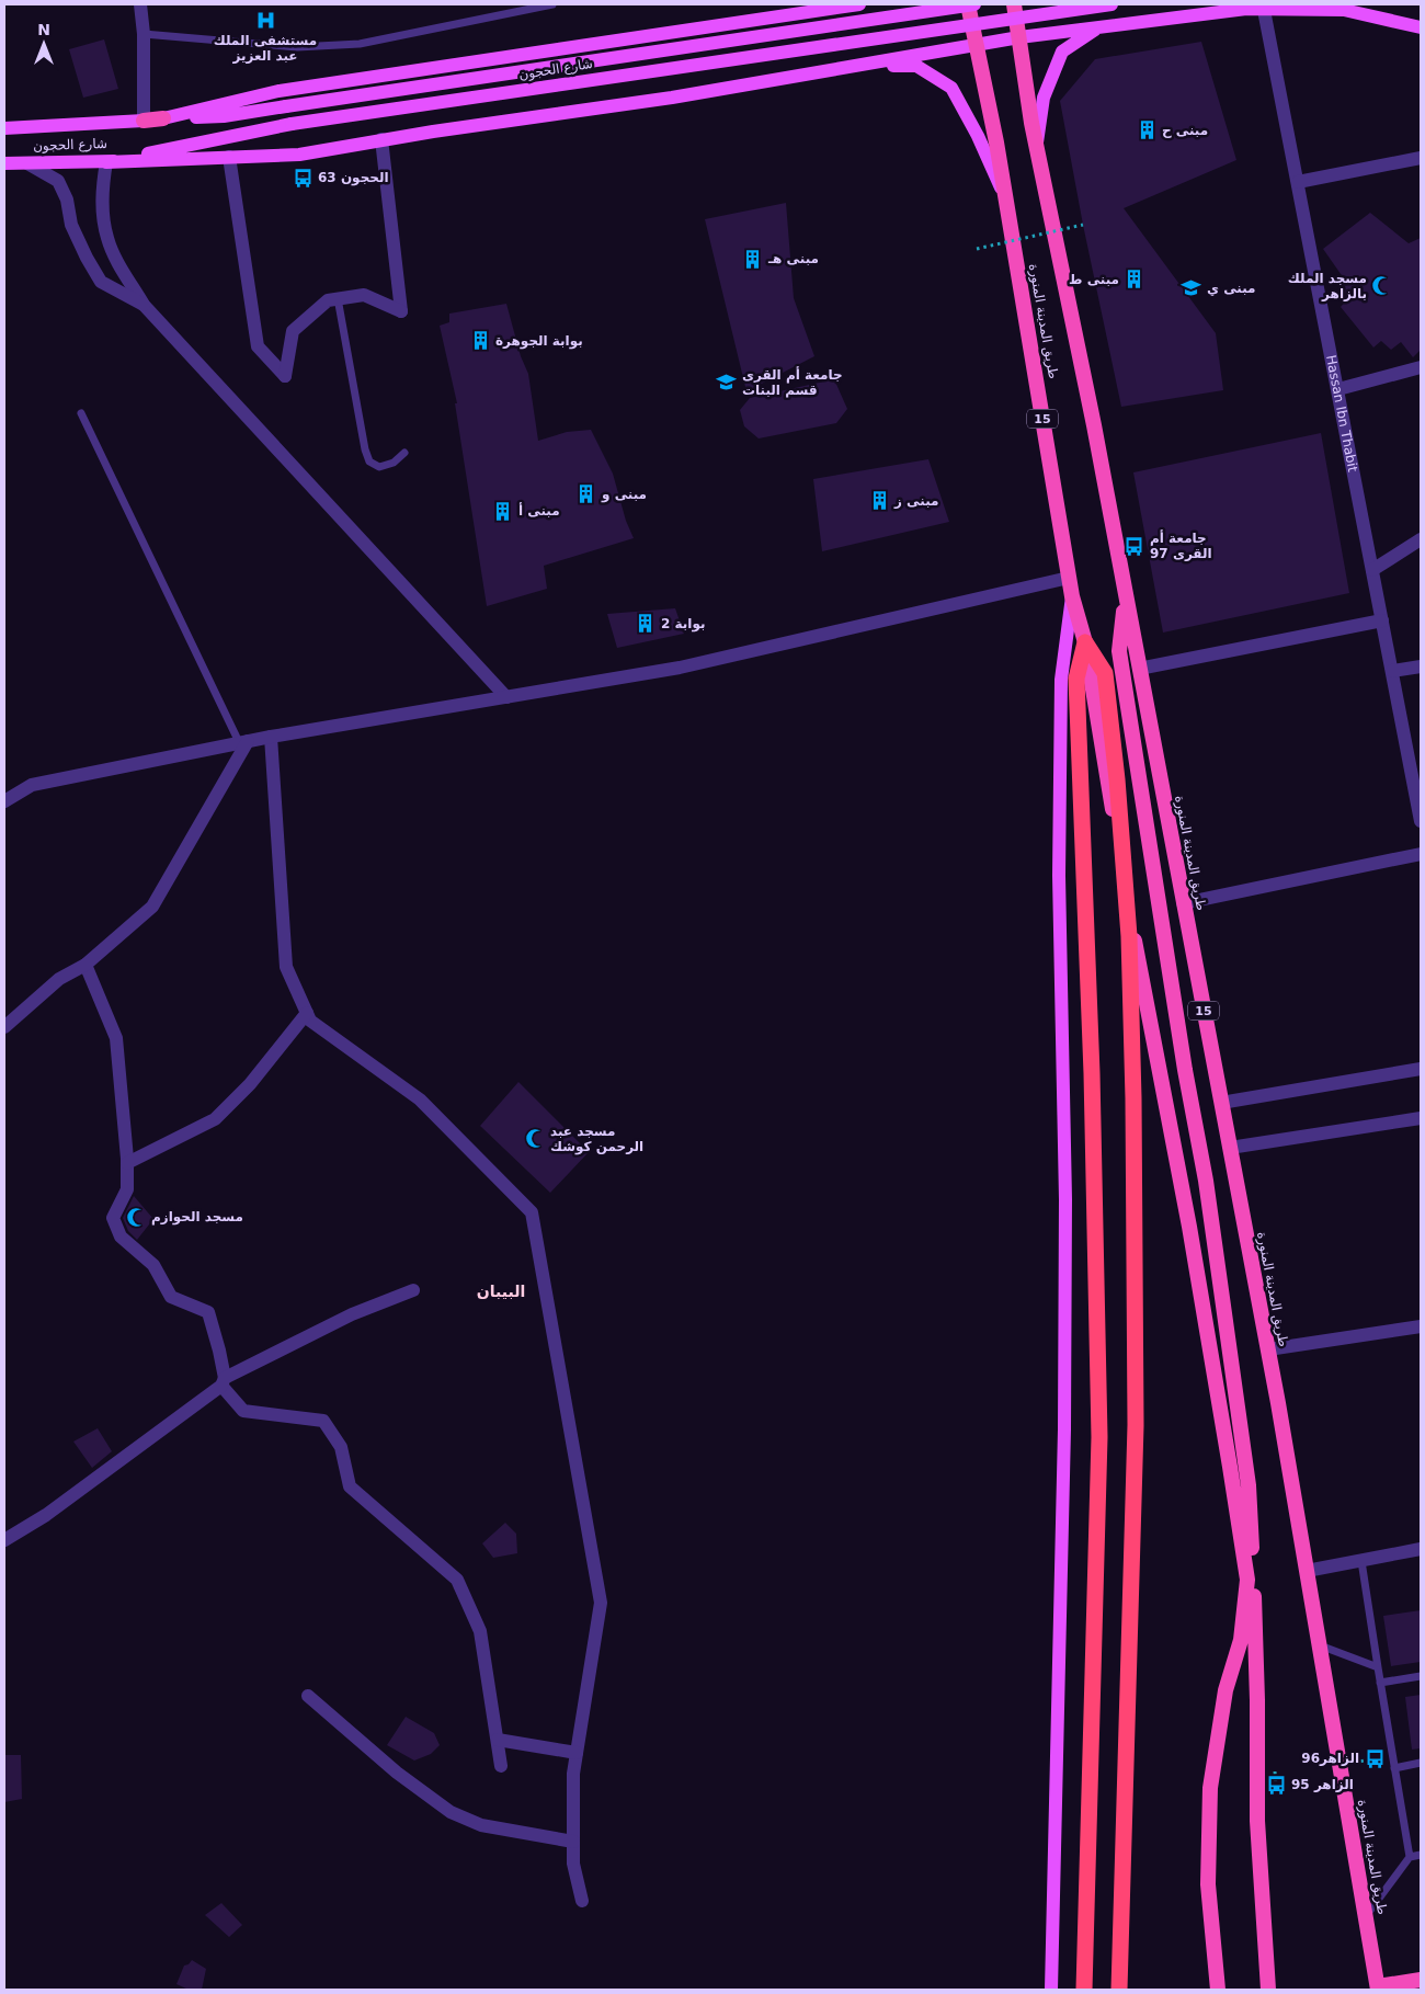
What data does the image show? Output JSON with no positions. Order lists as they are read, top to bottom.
{
  "streets": {
    "highway": ["شارع الحجون", "طريق المدينة المنورة", "15"],
    "street": ["Hassan Ibn Thabit"]
  },
  "districts": ["البيبان"],
  "places": {
    "hospital": ["مستشفى الملك عبد العزيز"],
    "building": [
      "مبنى ح",
      "مبنى هـ",
      "مبنى ط",
      "بوابة الجوهرة",
      "مبنى و",
      "مبنى ز",
      "مبنى أ",
      "بوابة 2"
    ],
    "bus stop": [
      "الحجون 63",
      "جامعة أم القرى 97",
      "الزاهر96",
      "الزاهر 95"
    ],
    "mosque": ["مسجد الملك بالزاهر", "مسجد عبد الرحمن كوشك", "مسجد الحوازم"],
    "school or university": ["مبنى ي", "جامعة أم القرى قسم البنات"]
  },
  "north": "top"
}
